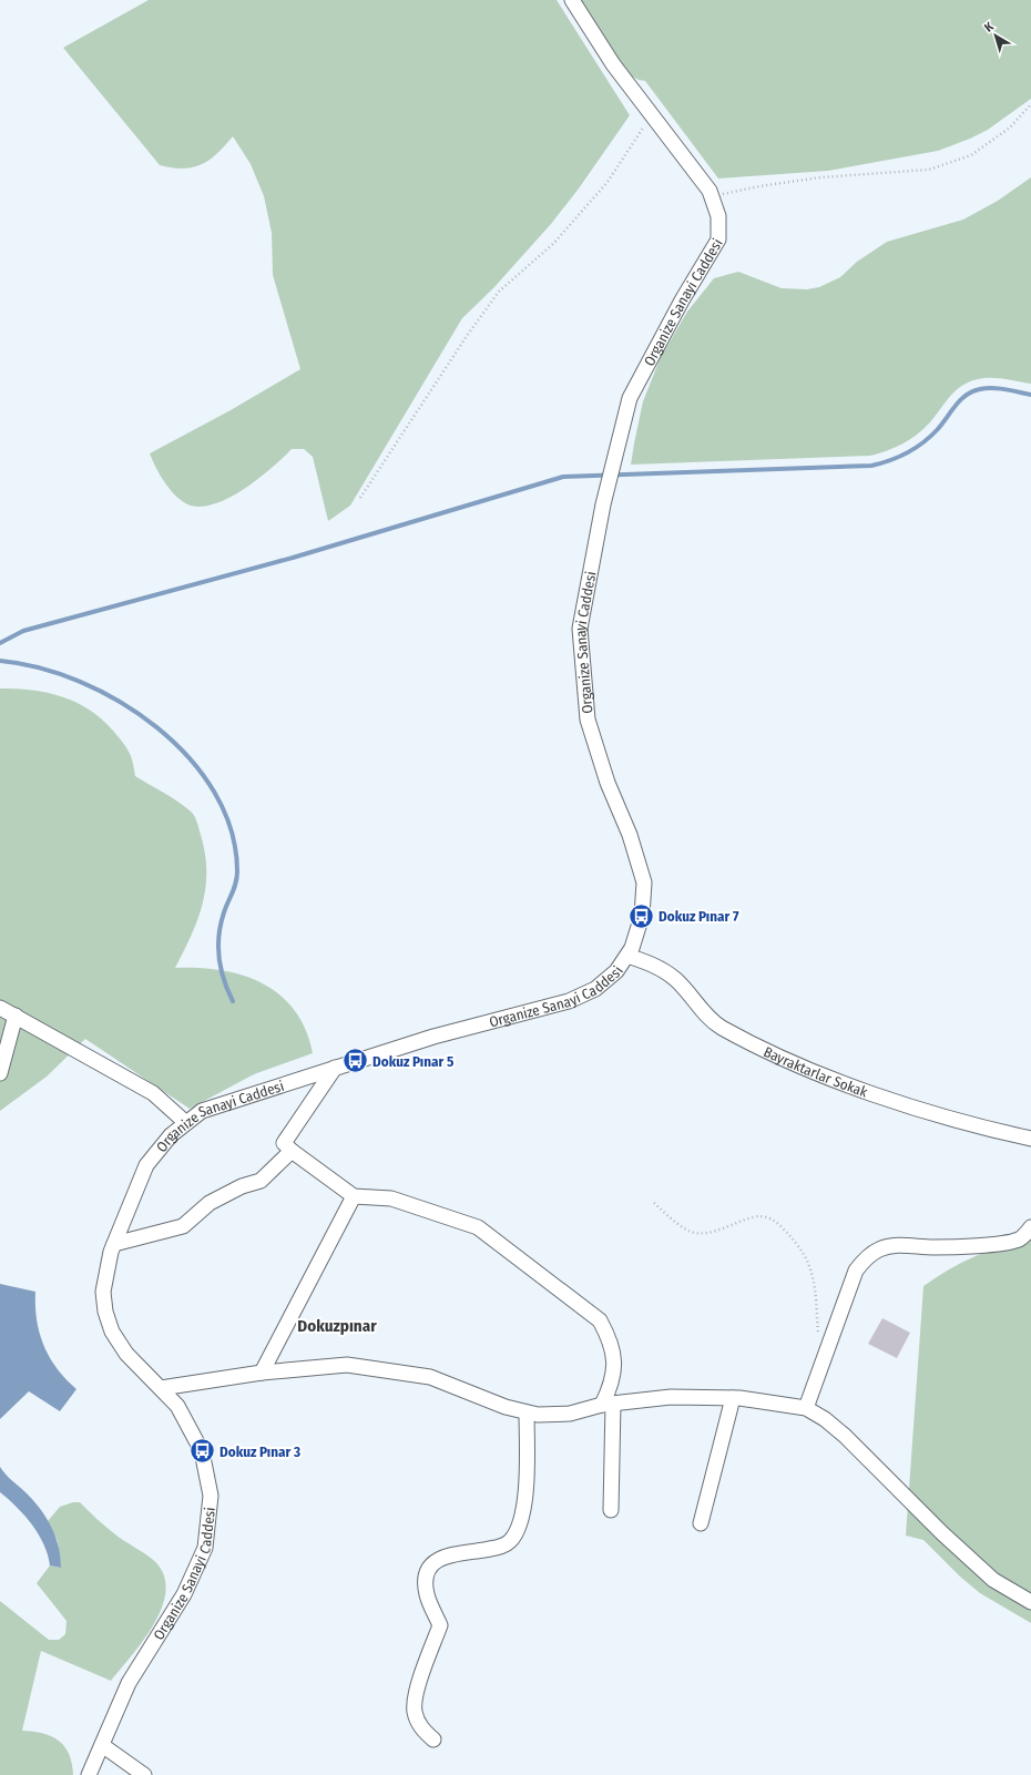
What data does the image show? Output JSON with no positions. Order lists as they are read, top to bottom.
{
  "streets": {
    "street": ["Organize Sanayi Caddesi", "Bayraktarlar Sokak"]
  },
  "crossings": [
    ["Organize Sanayi Caddesi", "Bayraktarlar Sokak"]
  ],
  "districts": ["Dokuzpınar"],
  "places": {
    "bus stop": ["Dokuz Pınar 7", "Dokuz Pınar 5", "Dokuz Pınar 3"]
  },
  "north": "top left"
}
